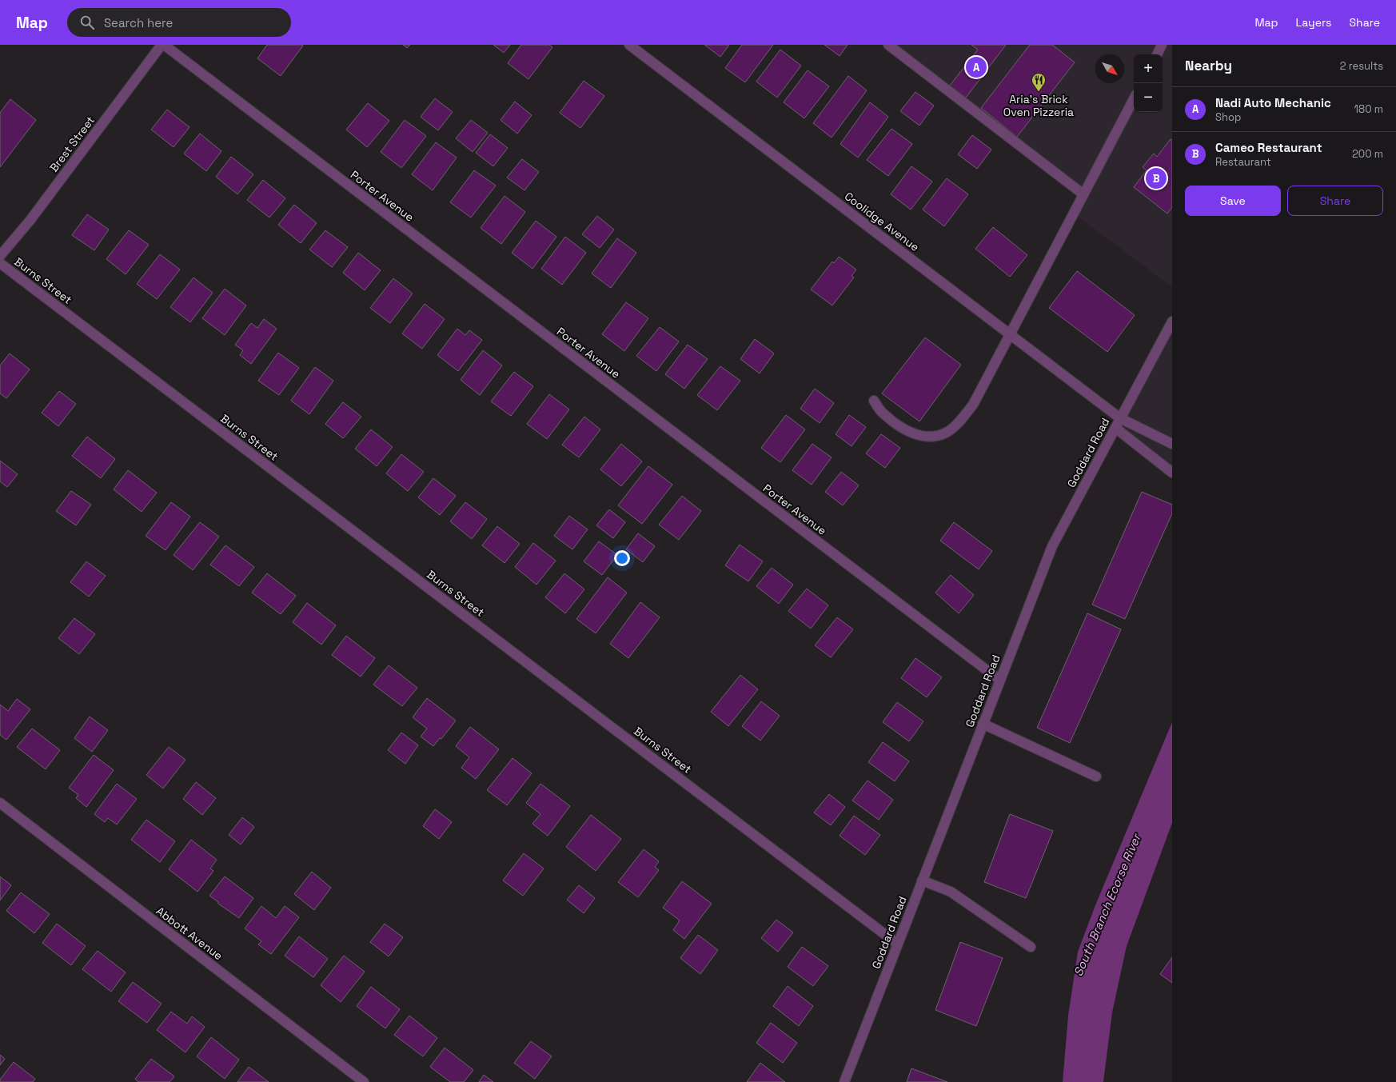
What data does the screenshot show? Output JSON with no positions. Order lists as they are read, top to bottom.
{
  "streets": {
    "street": [
      "Brest Street",
      "Porter Avenue",
      "Coolidge Avenue",
      "Burns Street",
      "Goddard Road",
      "Abbott Avenue"
    ]
  },
  "crossings": [
    ["Brest Street", "Porter Avenue"],
    ["Porter Avenue", "Goddard Road"],
    ["Coolidge Avenue", "Goddard Road"],
    ["Burns Street", "Goddard Road"]
  ],
  "water": ["South Branch Ecorse River"],
  "places": {
    "restaurant": ["Aria's Brick Oven Pizzeria"]
  },
  "north": "bottom right",
  "page": {
    "header": "Map",
    "search": "Search here",
    "nav": ["Map", "Layers", "Share"],
    "heading": ["Nearby", "2 results"],
    "map_buttons": ["+", "−"],
    "pins": ["A", "B"],
    "list": [
      {
        "mark": "A",
        "name": "Nadi Auto Mechanic",
        "note": "Shop",
        "value": "180 m"
      },
      {
        "mark": "B",
        "name": "Cameo Restaurant",
        "note": "Restaurant",
        "value": "200 m"
      }
    ],
    "buttons": ["Save", "Share"]
  }
}
